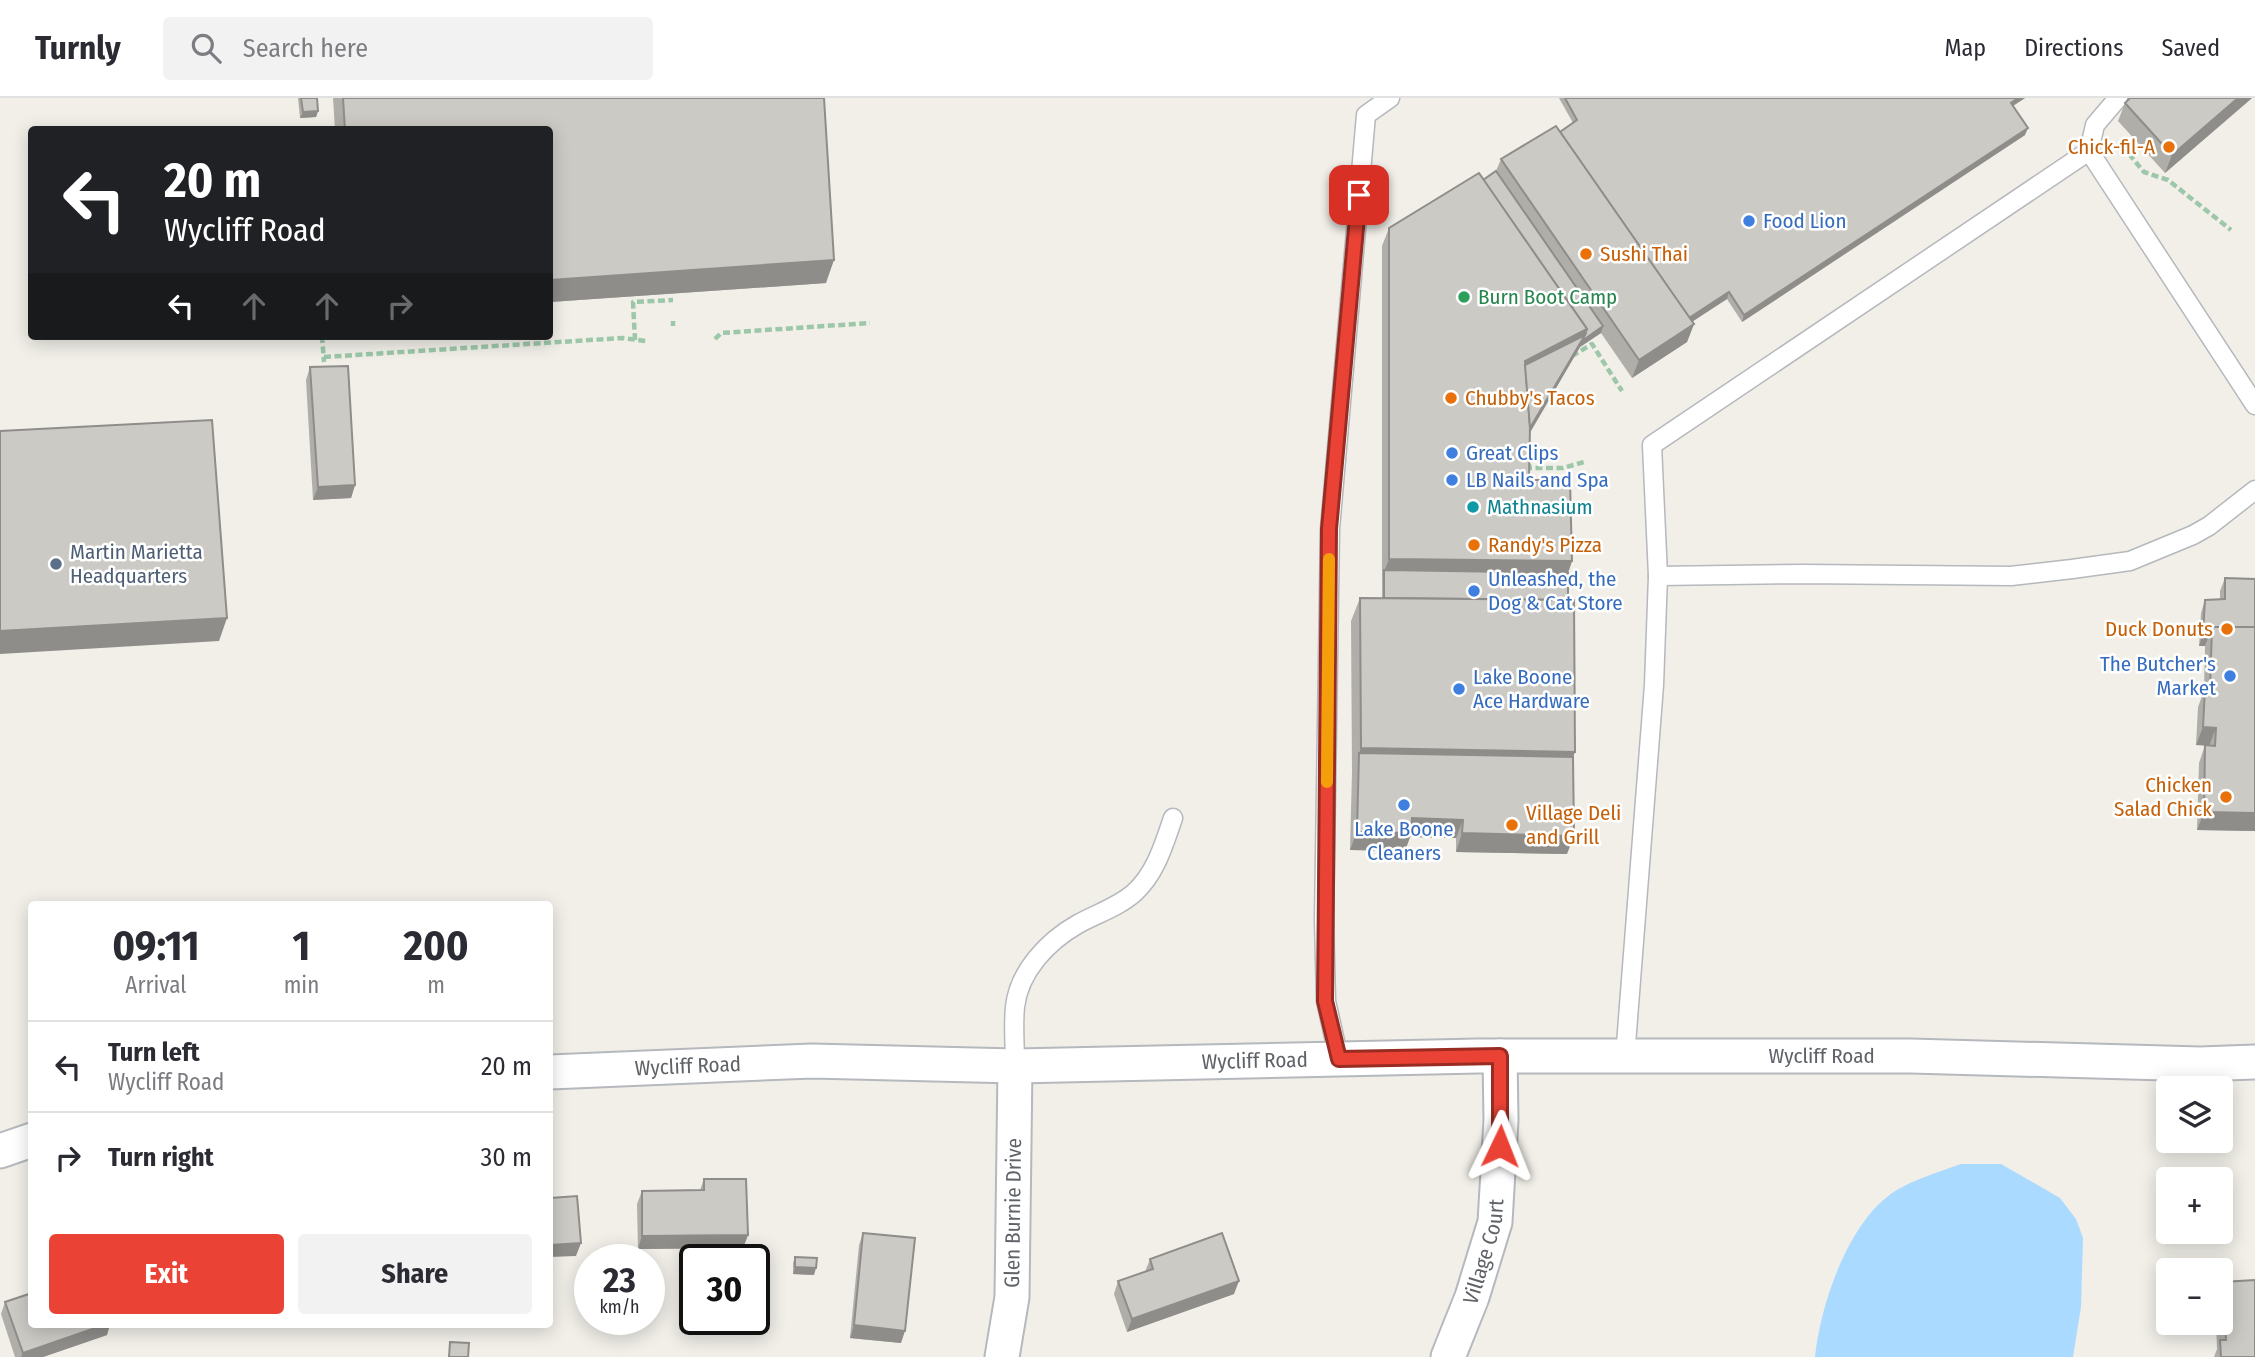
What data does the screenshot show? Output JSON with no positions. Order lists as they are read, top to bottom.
{
  "streets": {
    "street": ["Wycliff Road", "Glen Burnie Drive", "Village Court"]
  },
  "crossings": [
    ["Wycliff Road", "Glen Burnie Drive"],
    ["Wycliff Road", "Village Court"]
  ],
  "places": [
    "Chick-fil-A",
    "Food Lion",
    "Sushi Thai",
    "Burn Boot Camp",
    "Chubby's Tacos",
    "Great Clips",
    "LB Nails and Spa",
    "Mathnasium",
    "Randy's Pizza",
    "Martin Marietta Headquarters",
    "Unleashed, the Dog & Cat Store",
    "Duck Donuts",
    "The Butcher's Market",
    "Lake Boone Ace Hardware",
    "Chicken Salad Chick",
    "Lake Boone Cleaners",
    "Village Deli and Grill"
  ],
  "page": {
    "header": "Turnly",
    "search": "Search here",
    "nav": ["Map", "Directions", "Saved"],
    "turn": ["20 m", "Wycliff Road"],
    "eta": [
      "09:11",
      "Arrival",
      "1",
      "min",
      "200",
      "m"
    ],
    "list": [
      {
        "name": "Turn left",
        "note": "Wycliff Road",
        "value": "20 m"
      },
      {
        "name": "Turn right",
        "value": "30 m"
      }
    ],
    "map_buttons": ["+", "−"],
    "buttons": ["Exit", "Share"],
    "speed": "23 km/h",
    "limit": "30"
  }
}
